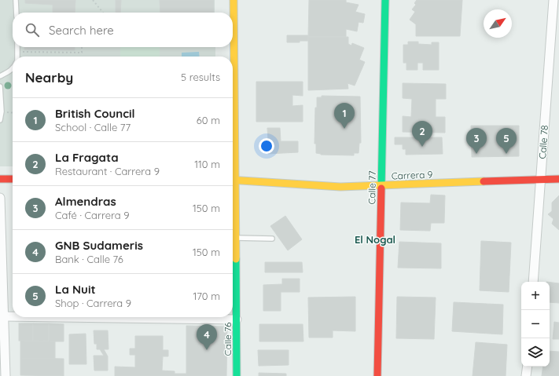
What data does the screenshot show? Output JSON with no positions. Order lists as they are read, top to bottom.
{
  "streets": {
    "street": [
      "Calle 78",
      "Carrera 9",
      "Calle 77",
      "Calle 76"
    ]
  },
  "crossings": [
    ["Calle 78", "Carrera 9"],
    ["Carrera 9", "Calle 77"]
  ],
  "districts": ["El Nogal"],
  "north": "top right",
  "page": {
    "search": "Search here",
    "heading": ["Nearby", "5 results"],
    "list": [
      {
        "mark": "1",
        "name": "British Council",
        "note": "School · Calle 77",
        "value": "60 m"
      },
      {
        "mark": "2",
        "name": "La Fragata",
        "note": "Restaurant · Carrera 9",
        "value": "110 m"
      },
      {
        "mark": "3",
        "name": "Almendras",
        "note": "Café · Carrera 9",
        "value": "150 m"
      },
      {
        "mark": "4",
        "name": "GNB Sudameris",
        "note": "Bank · Calle 76",
        "value": "150 m"
      },
      {
        "mark": "5",
        "name": "La Nuit",
        "note": "Shop · Carrera 9",
        "value": "170 m"
      }
    ],
    "pins": [
      "1",
      "2",
      "3",
      "5",
      "4"
    ],
    "map_buttons": ["+", "−"]
  }
}
